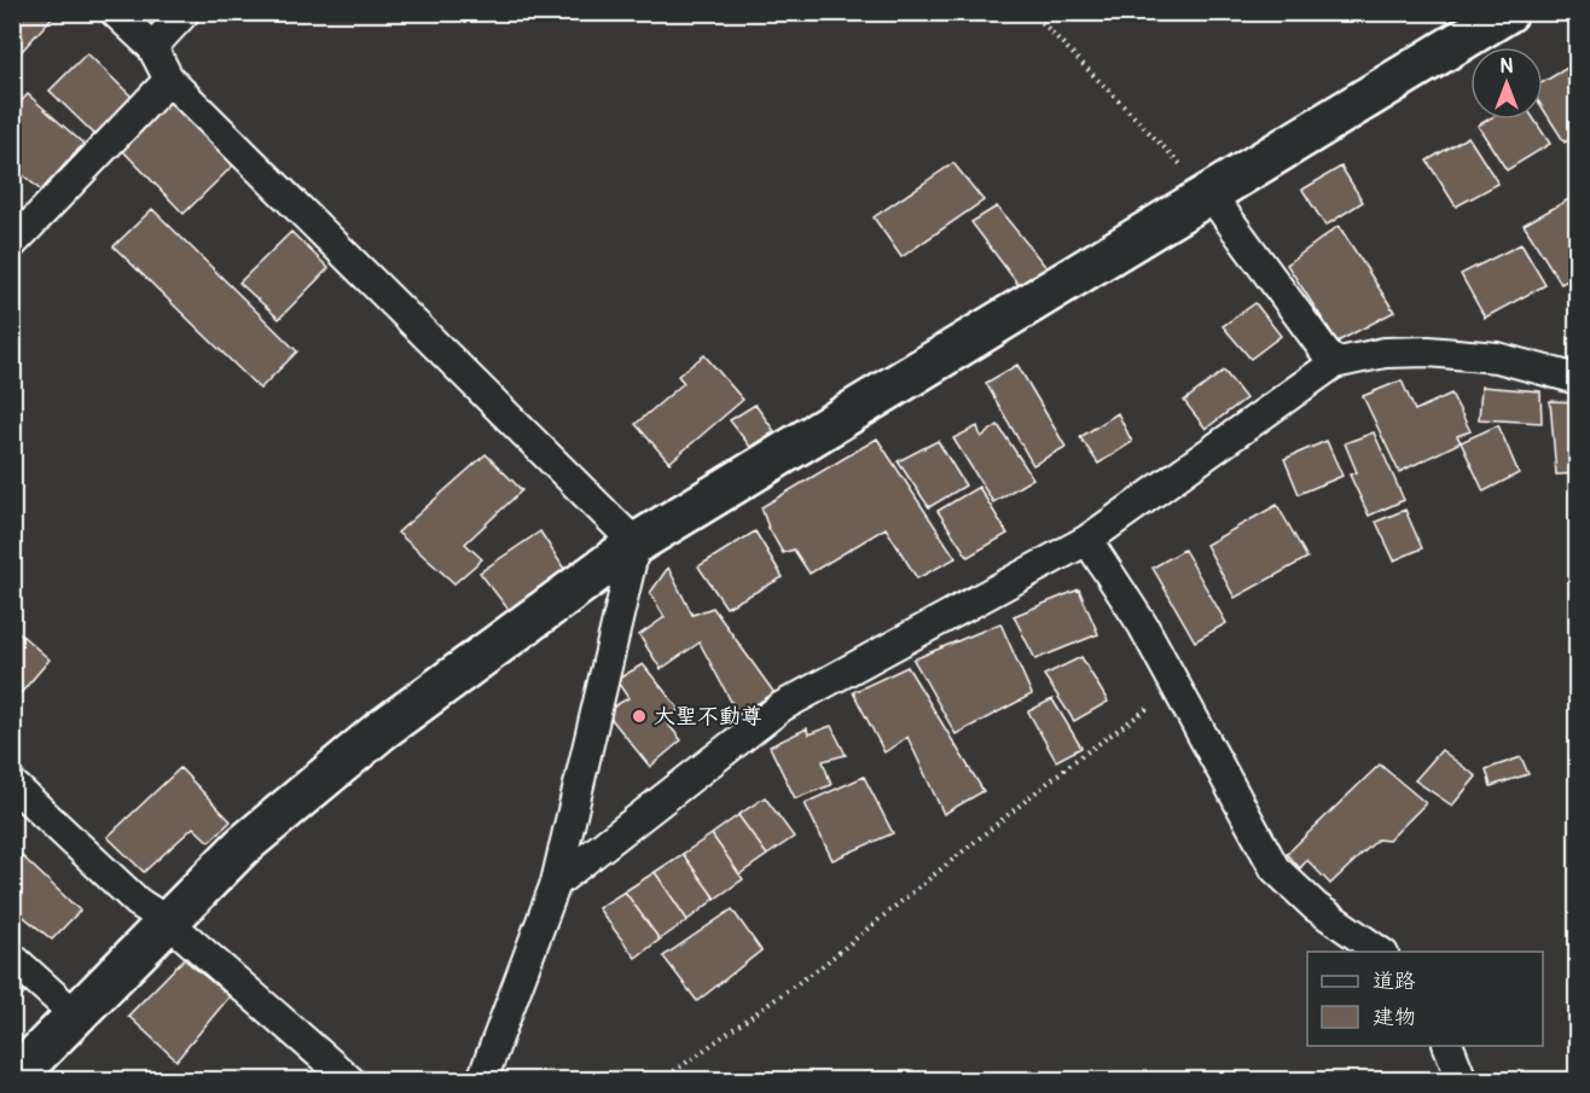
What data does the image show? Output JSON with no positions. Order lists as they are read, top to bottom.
{
  "places": ["大聖不動尊"],
  "legend": ["道路", "建物"],
  "north": "top"
}
